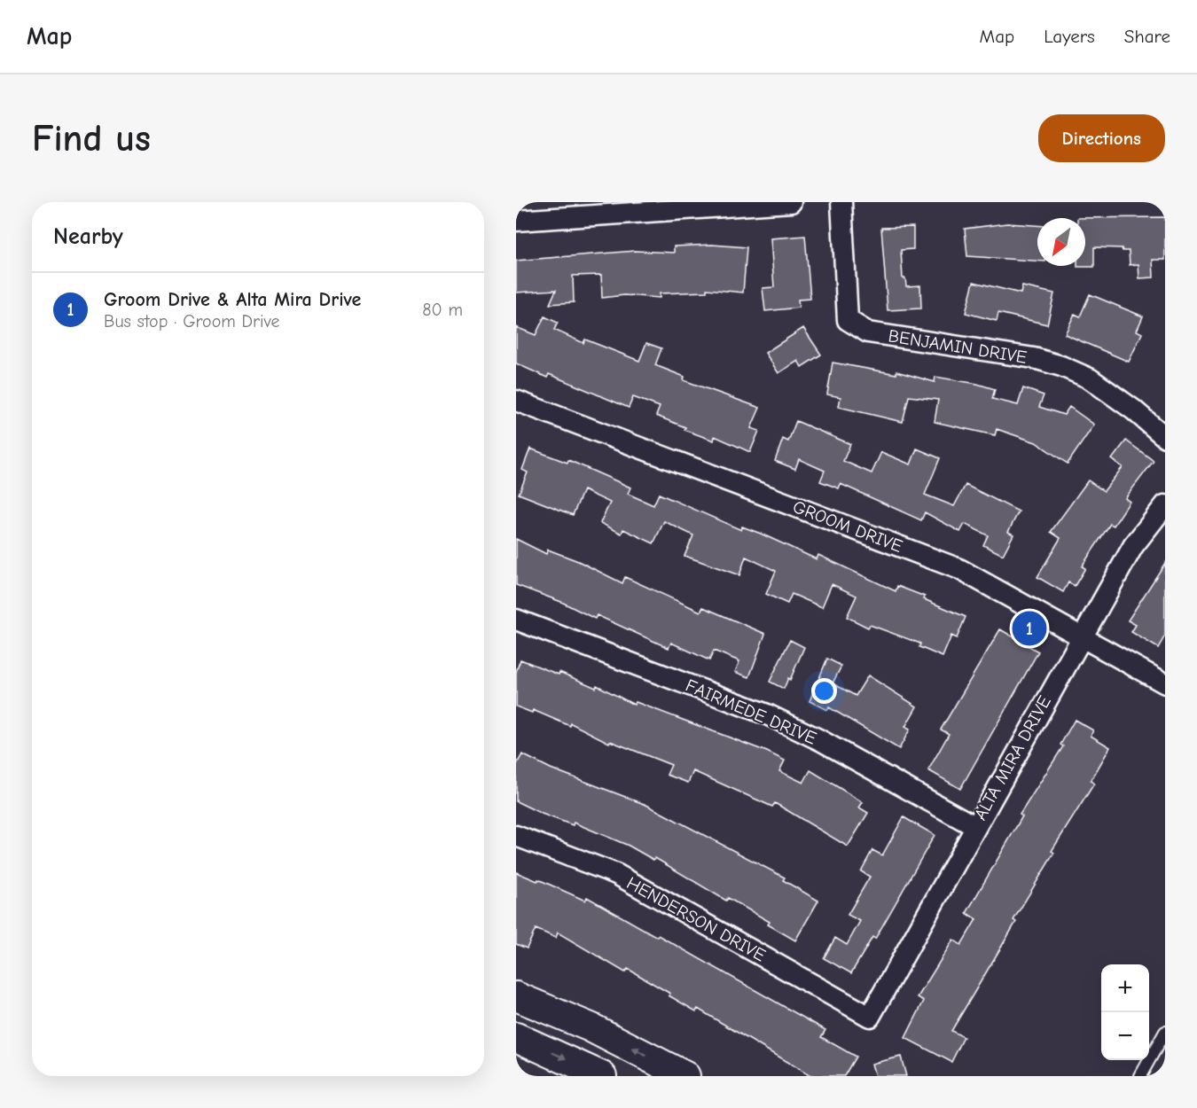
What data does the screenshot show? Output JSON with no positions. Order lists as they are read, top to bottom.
{
  "streets": {
    "street": [
      "BENJAMIN DRIVE",
      "GROOM DRIVE",
      "FAIRMEDE DRIVE",
      "ALTA MIRA DRIVE",
      "HENDERSON DRIVE"
    ]
  },
  "crossings": [
    ["GROOM DRIVE", "ALTA MIRA DRIVE"],
    ["FAIRMEDE DRIVE", "ALTA MIRA DRIVE"],
    ["ALTA MIRA DRIVE", "HENDERSON DRIVE"]
  ],
  "north": "bottom left",
  "page": {
    "header": "Map",
    "nav": ["Map", "Layers", "Share"],
    "buttons": "Directions",
    "title": "Find us",
    "heading": "Nearby",
    "list": [
      {
        "mark": "1",
        "name": "Groom Drive & Alta Mira Drive",
        "note": "Bus stop · Groom Drive",
        "value": "80 m"
      }
    ],
    "pins": "1",
    "map_buttons": ["+", "−"]
  }
}
